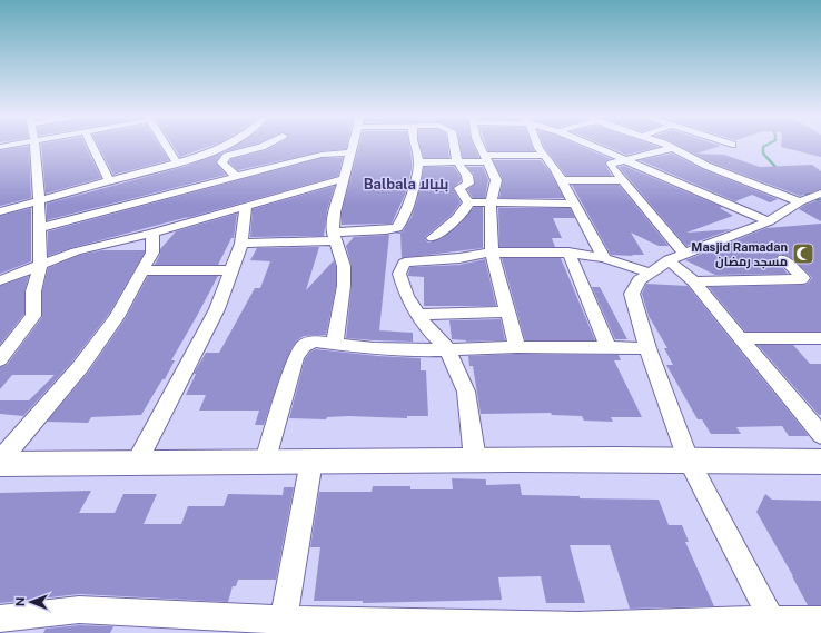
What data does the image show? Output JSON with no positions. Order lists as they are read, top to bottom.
{
  "districts": ["Balbala بلبالا"],
  "places": {
    "mosque": ["Masjid Ramadan مسجد رمضان"]
  },
  "north": "left"
}
